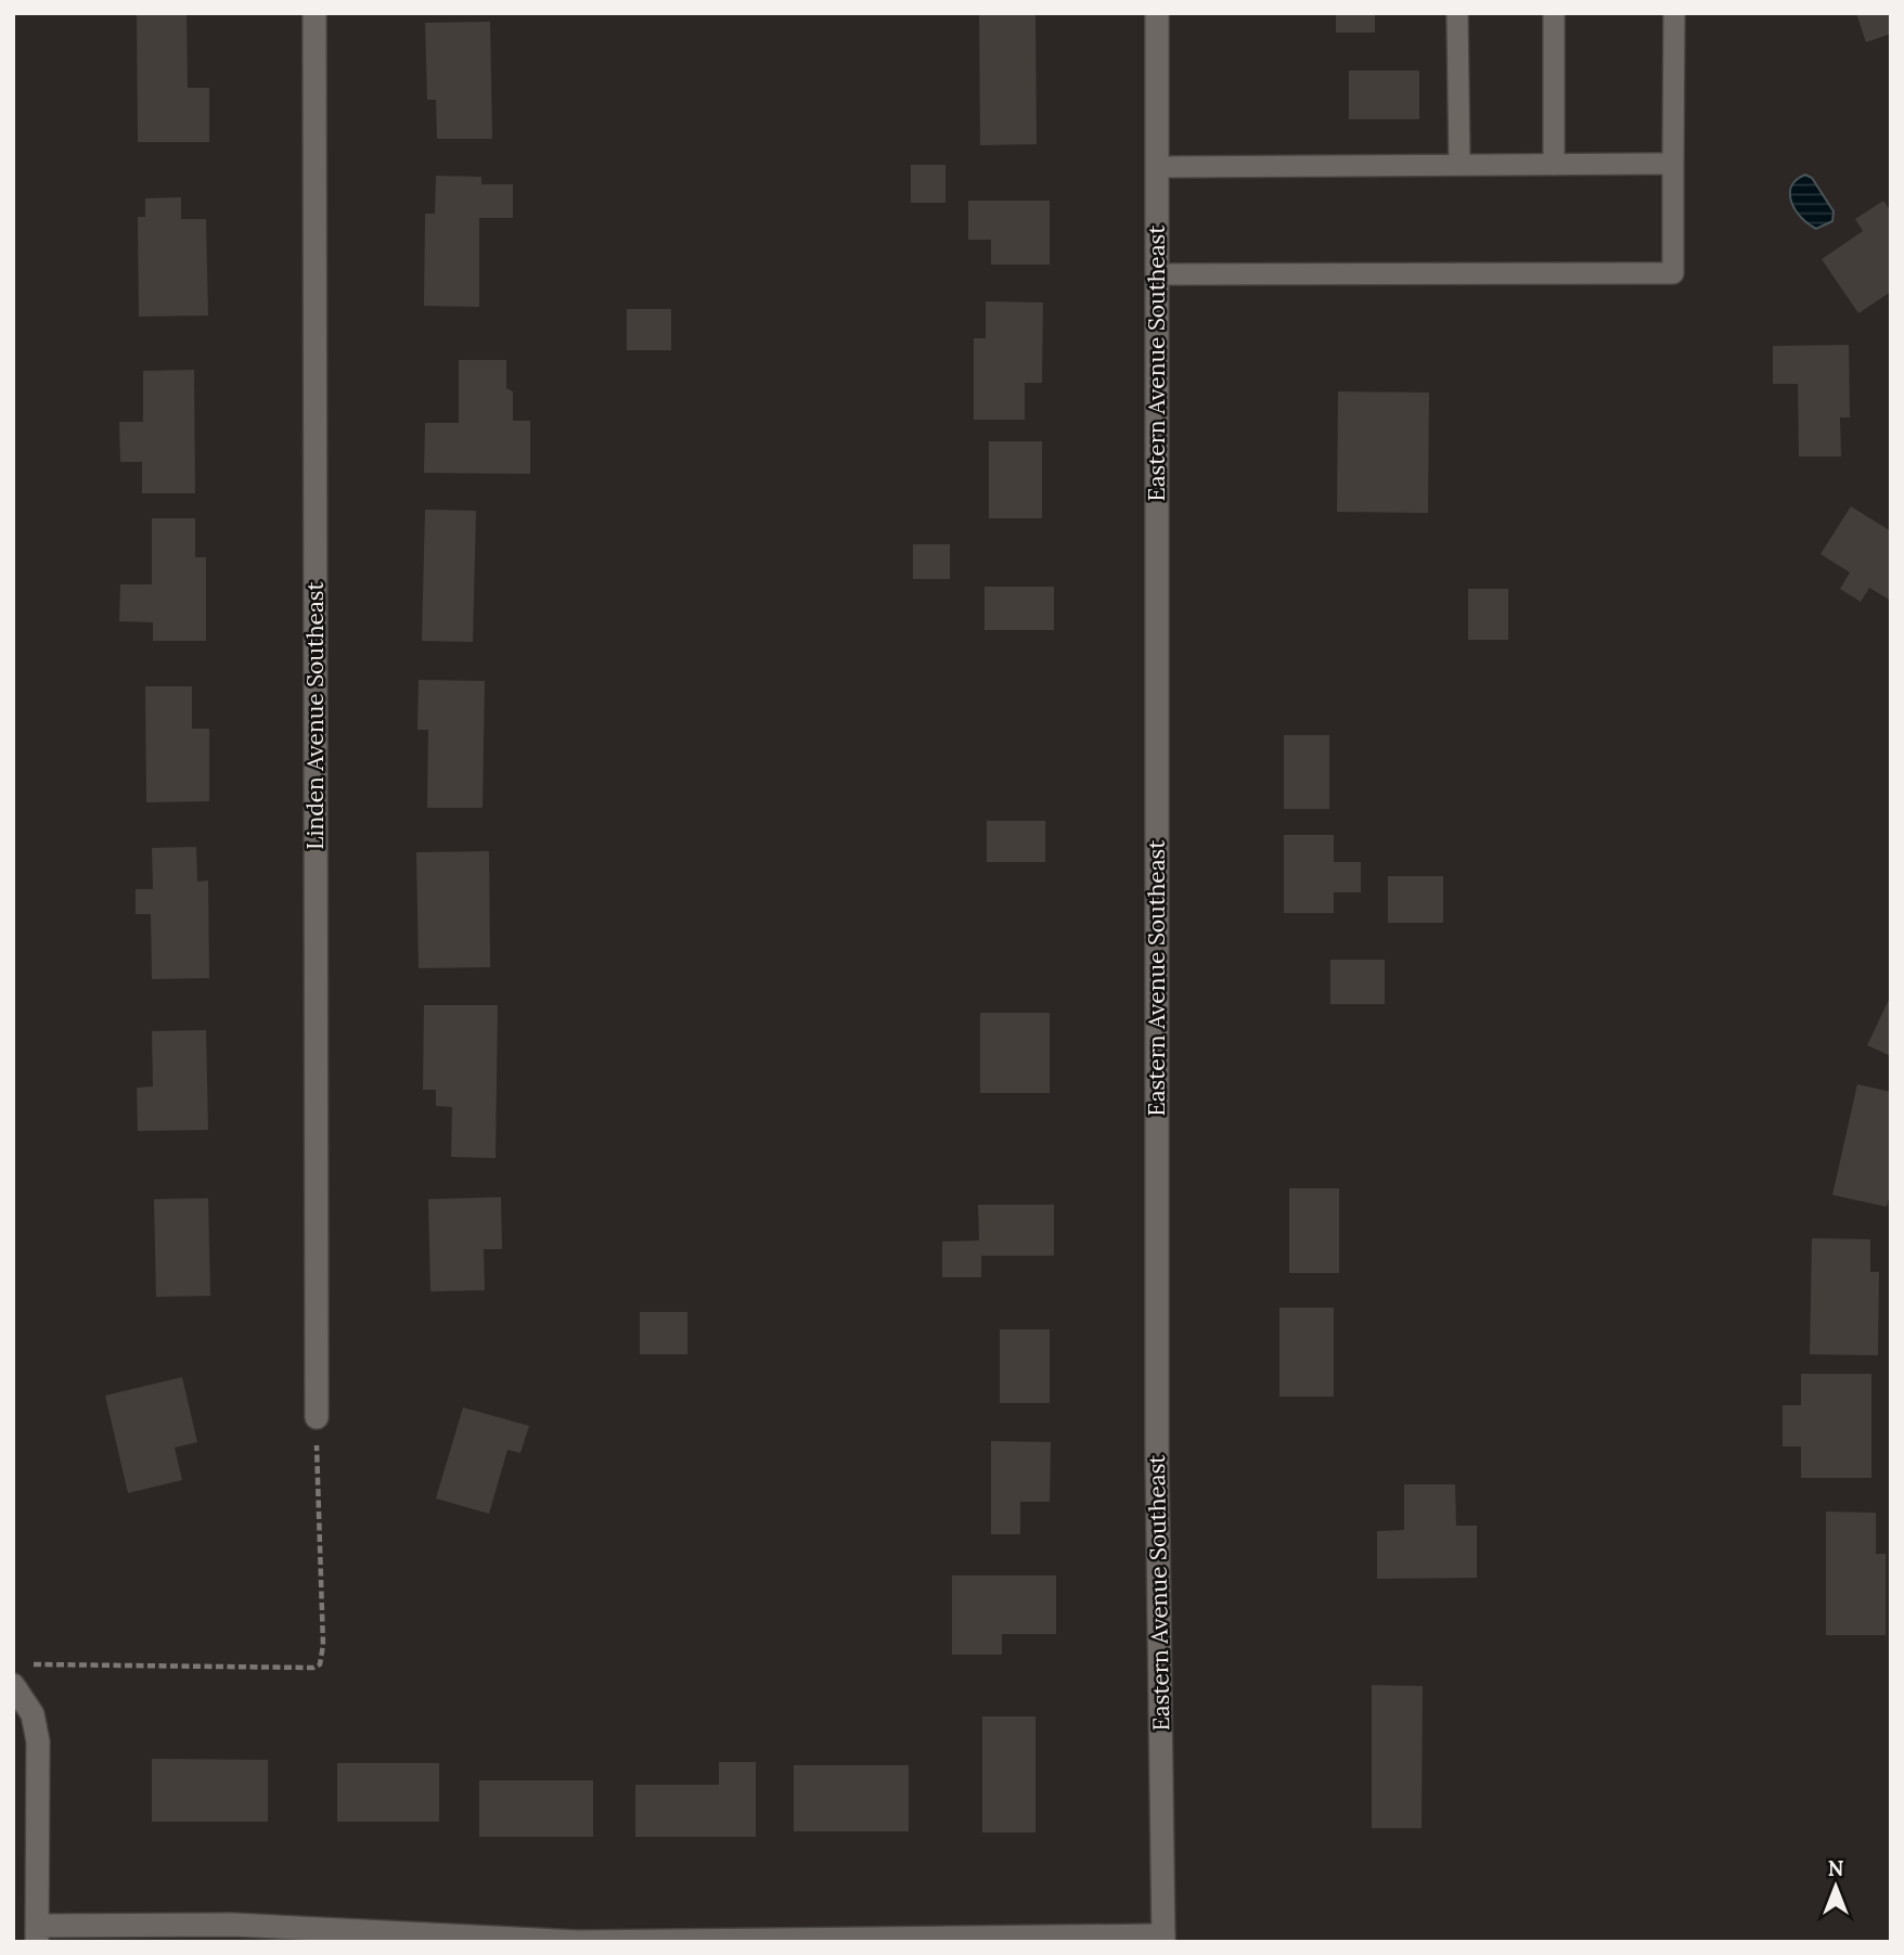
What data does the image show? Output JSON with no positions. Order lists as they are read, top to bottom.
{
  "streets": {
    "street": ["Eastern Avenue Southeast", "Linden Avenue Southeast"]
  },
  "north": "top"
}
